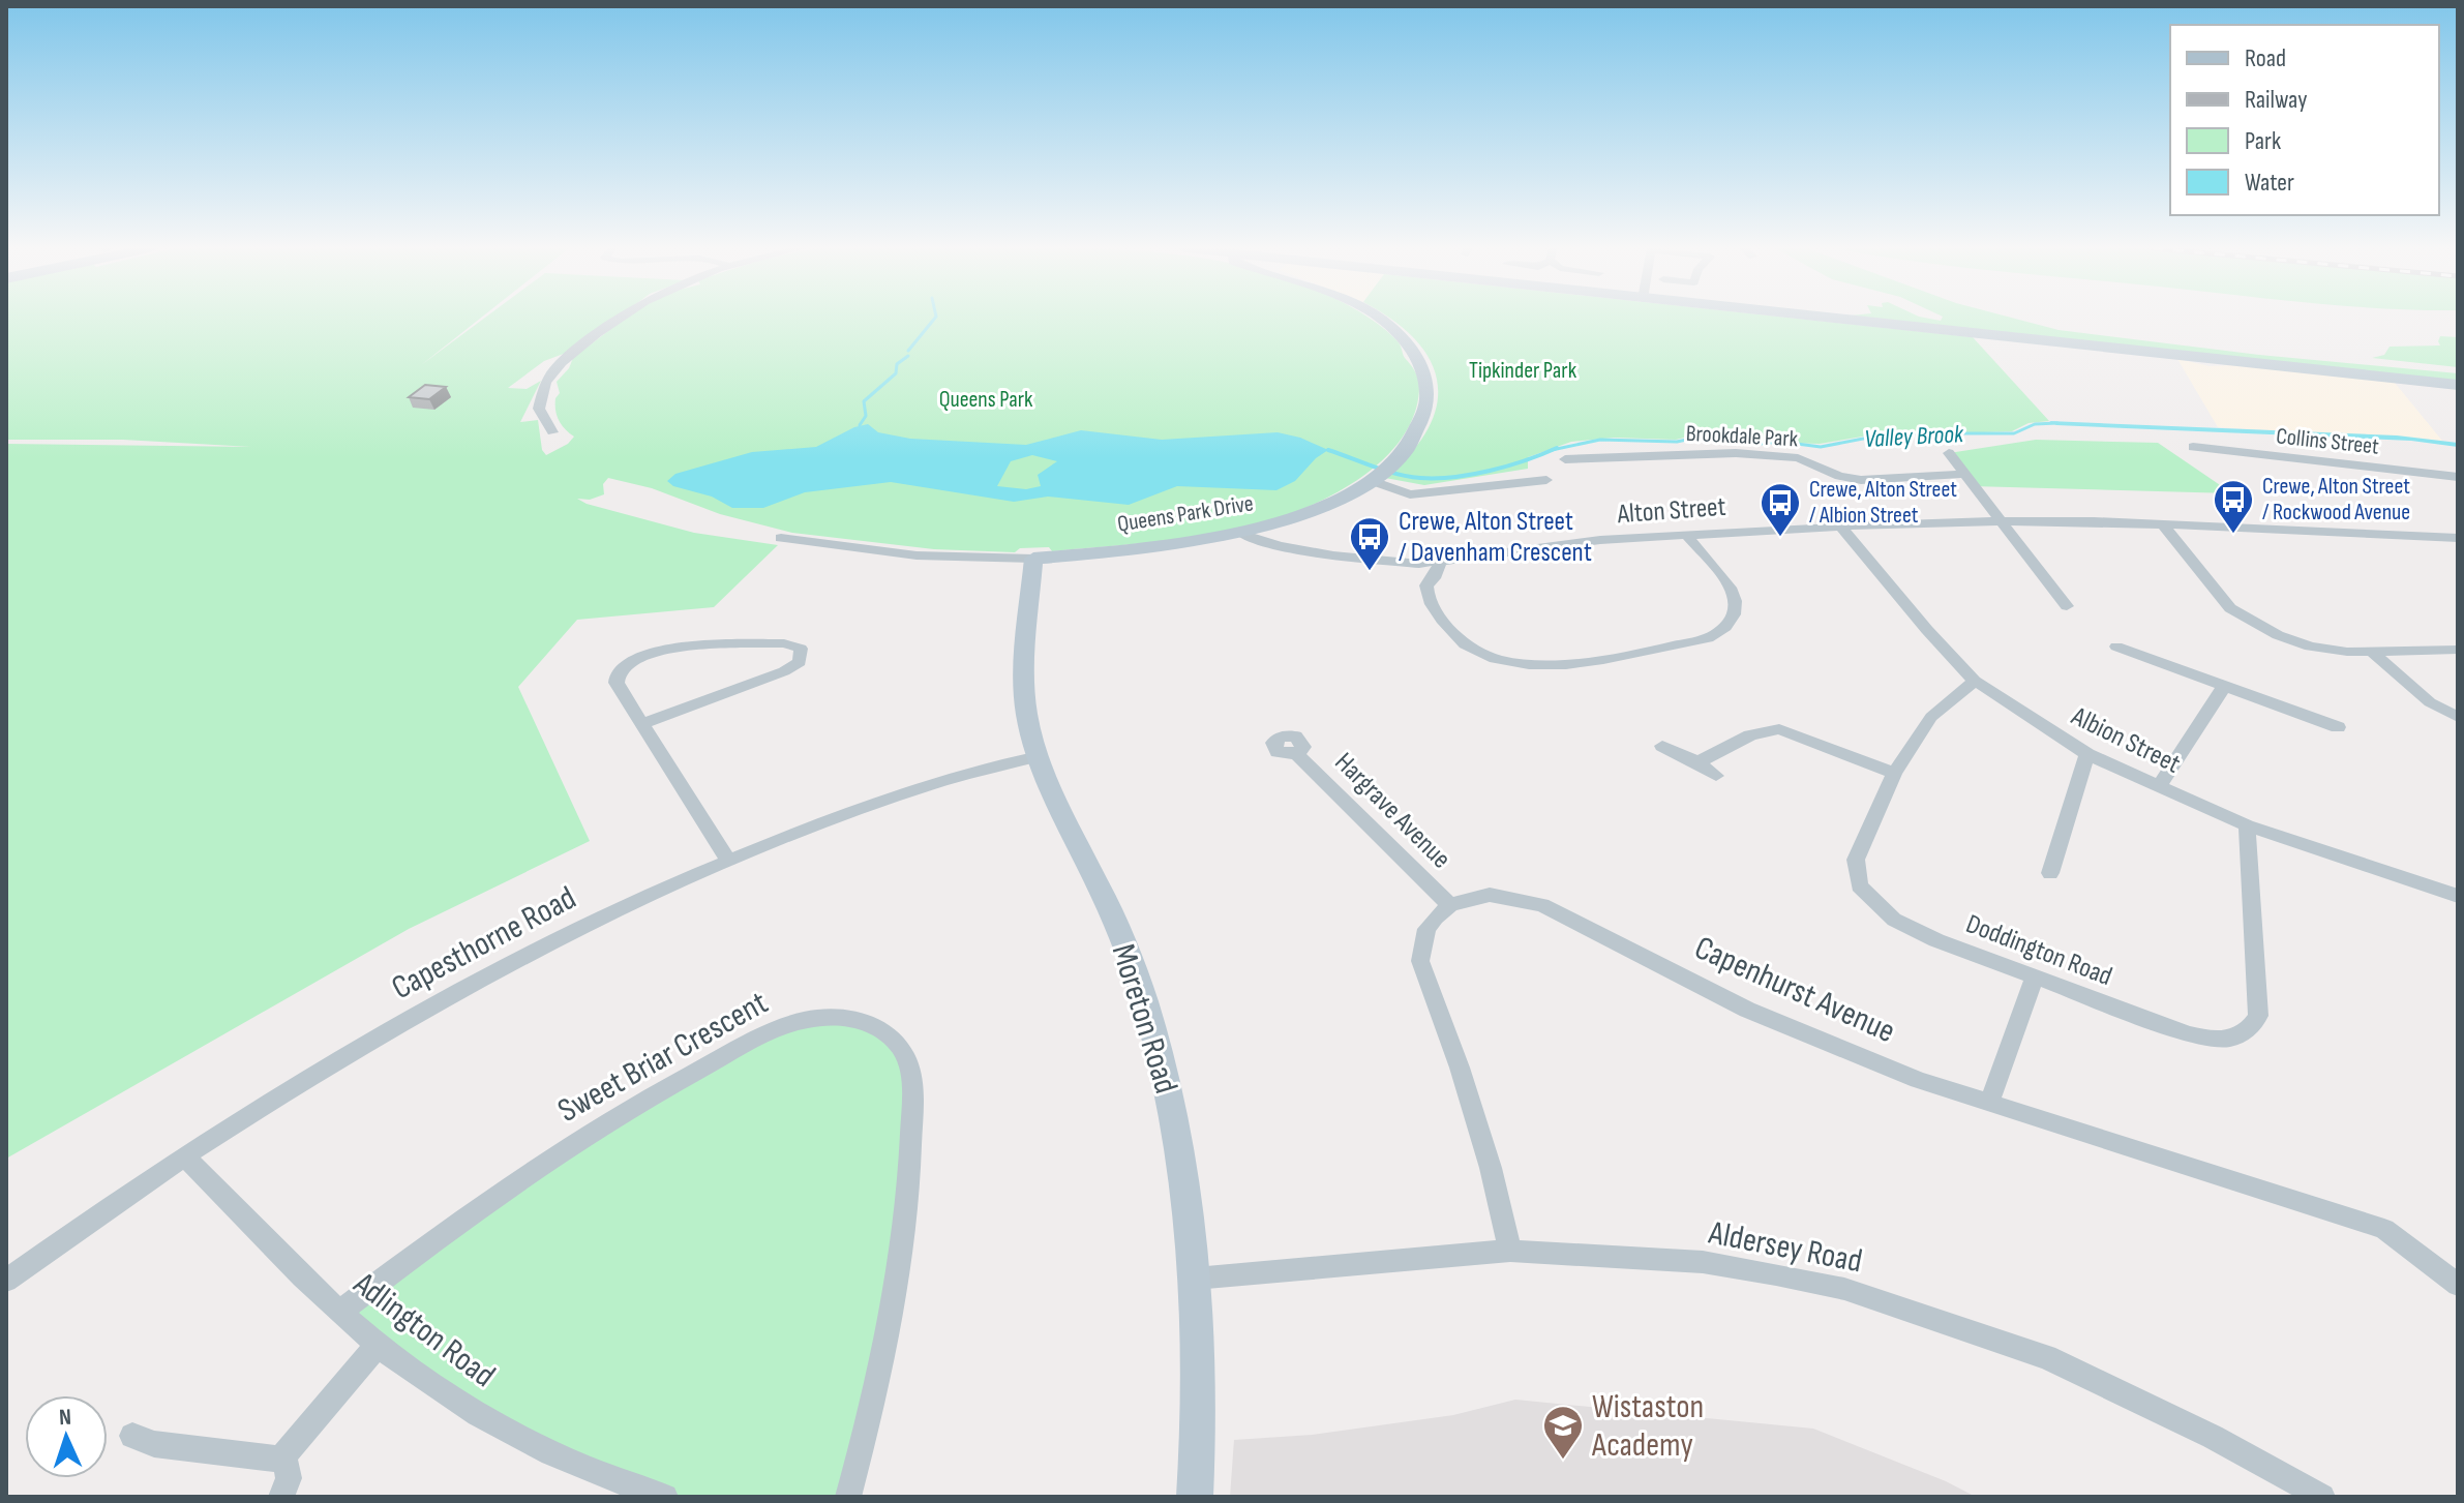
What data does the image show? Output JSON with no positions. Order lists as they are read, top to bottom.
{
  "streets": {
    "street": [
      "Brookdale Park",
      "Collins Street",
      "Alton Street",
      "Queens Park Drive",
      "Albion Street",
      "Hargrave Avenue",
      "Capesthorne Road",
      "Doddington Road",
      "Capenhurst Avenue",
      "Moreton Road",
      "Sweet Briar Crescent",
      "Aldersey Road",
      "Adlington Road"
    ]
  },
  "crossings": [
    ["Alton Street", "Queens Park Drive"],
    ["Alton Street", "Albion Street"],
    ["Queens Park Drive", "Moreton Road"],
    ["Albion Street", "Doddington Road"],
    ["Hargrave Avenue", "Capenhurst Avenue"],
    ["Capesthorne Road", "Moreton Road"],
    ["Capesthorne Road", "Adlington Road"],
    ["Moreton Road", "Aldersey Road"],
    ["Sweet Briar Crescent", "Adlington Road"]
  ],
  "water": ["Valley Brook"],
  "parks": ["Tipkinder Park", "Queens Park"],
  "places": {
    "bus stop": ["Crewe, Alton Street / Rockwood Avenue", "Crewe, Alton Street / Albion Street", "Crewe, Alton Street / Davenham Crescent"],
    "school or university": ["Wistaston Academy"]
  },
  "legend": [
    "Road",
    "Railway",
    "Park",
    "Water"
  ],
  "north": "top"
}
